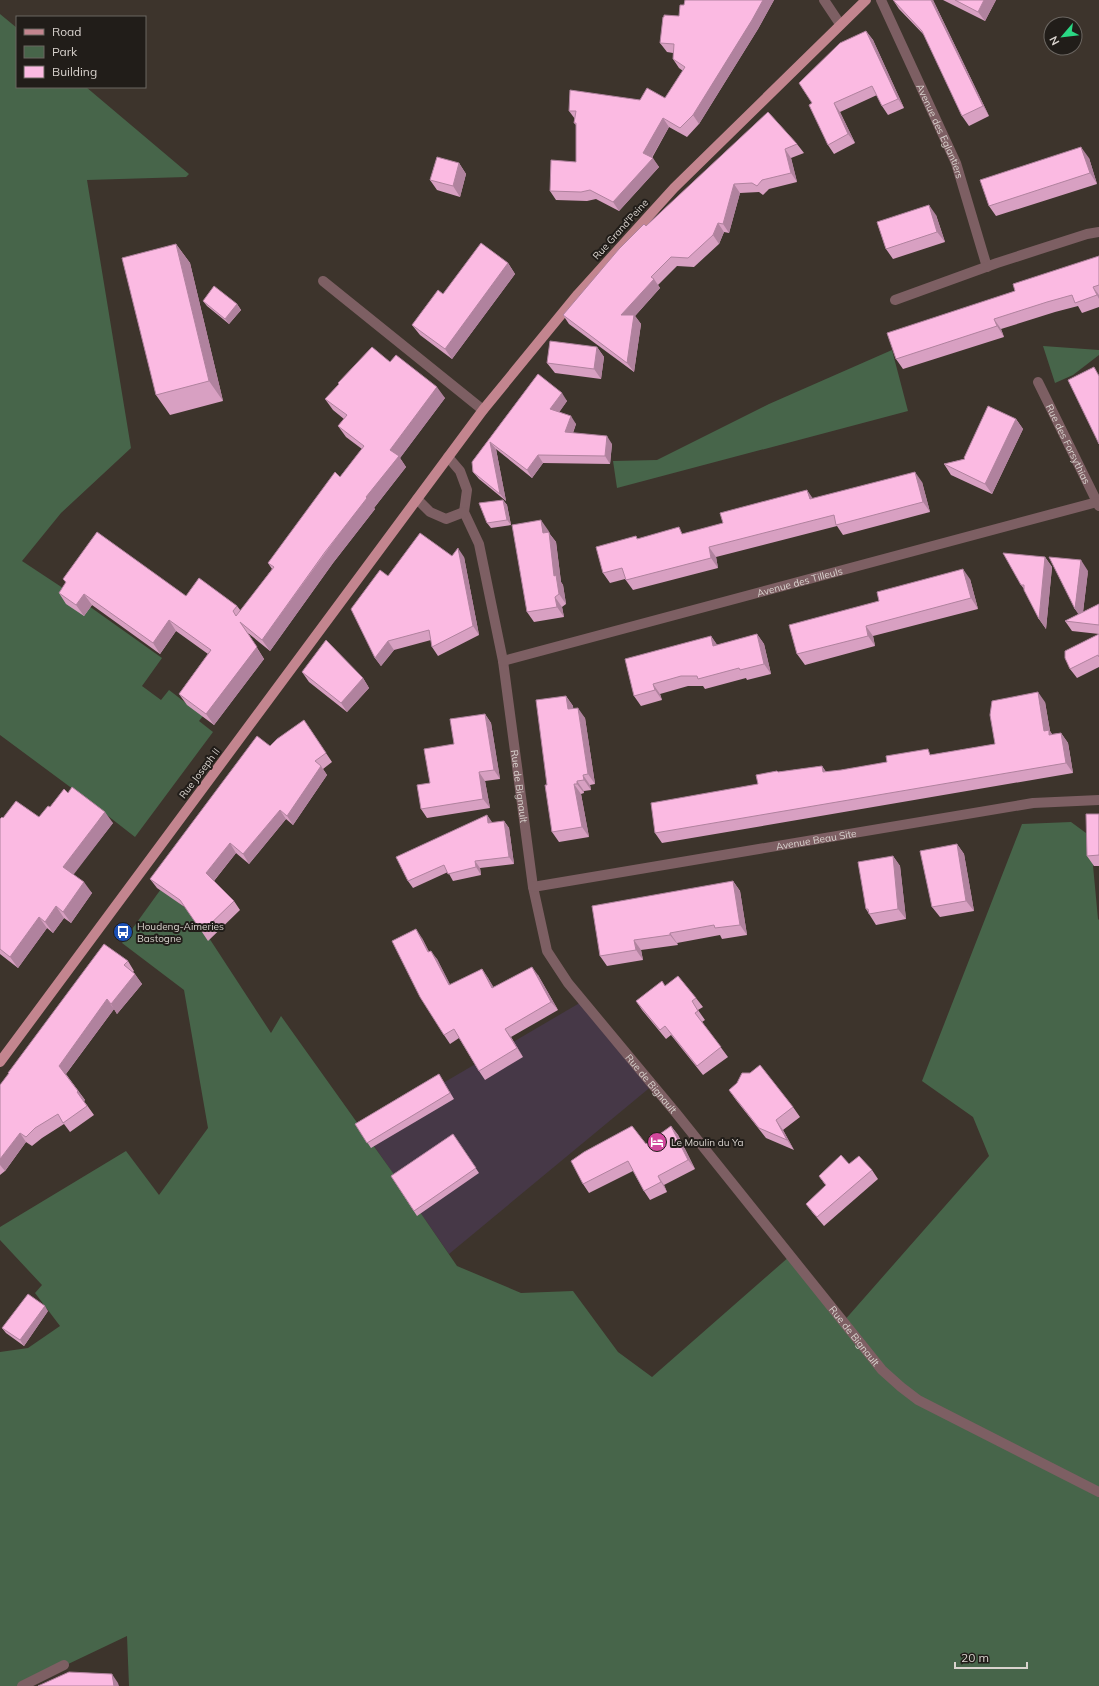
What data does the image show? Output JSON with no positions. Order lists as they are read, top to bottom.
{
  "streets": {
    "main road": ["Rue Grand'Peine", "Rue Joseph II"],
    "street": [
      "Avenue des Eglantiers",
      "Rue des Forsythias",
      "Avenue des Tilleuls",
      "Rue de Bignault",
      "Avenue Beau Site"
    ]
  },
  "crossings": [
    ["Rue Grand'Peine", "Rue Joseph II"],
    ["Rue des Forsythias", "Avenue des Tilleuls"],
    ["Avenue des Tilleuls", "Rue de Bignault"],
    ["Rue de Bignault", "Avenue Beau Site"]
  ],
  "places": {
    "bus stop": ["Houdeng-Aimeries Bastogne"],
    "hotel": ["Le Moulin du Ya"]
  },
  "legend": ["Road", "Park", "Building"],
  "scale_bar": "20 m",
  "north": "bottom left"
}
